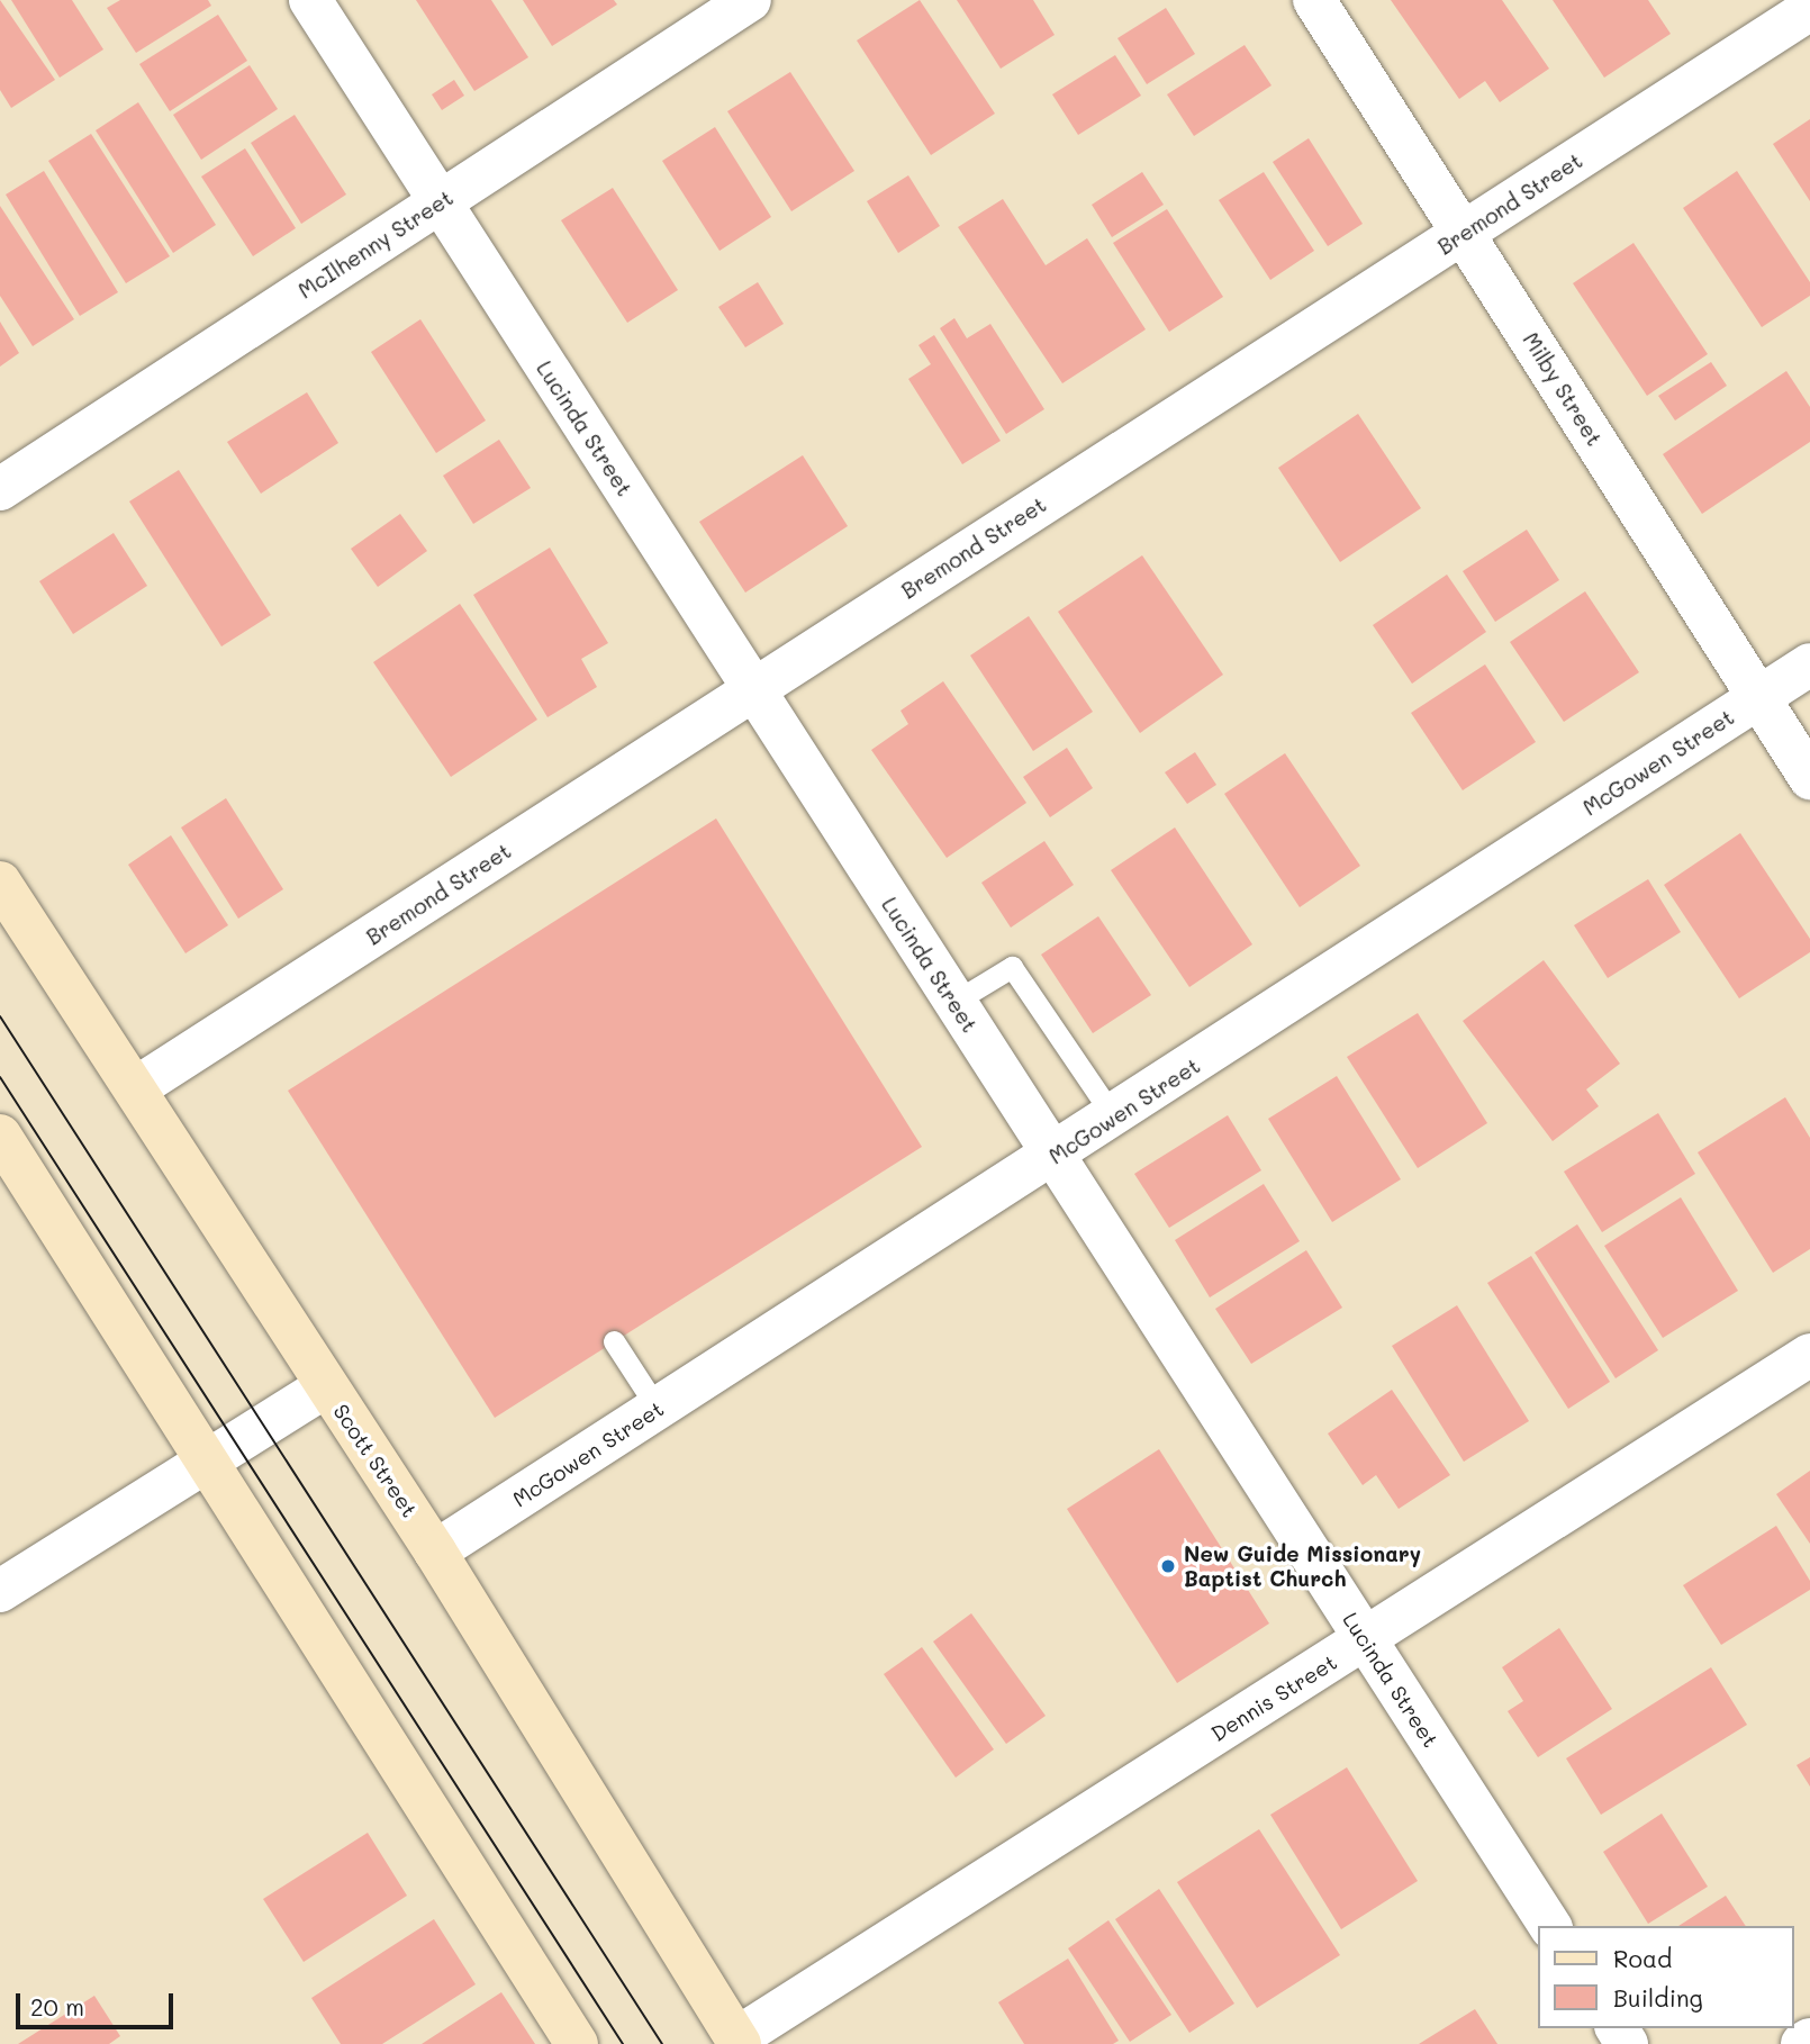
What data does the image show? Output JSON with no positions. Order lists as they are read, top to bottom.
{
  "streets": {
    "main road": ["Scott Street"],
    "street": [
      "Bremond Street",
      "McIlhenny Street",
      "Milby Street",
      "Lucinda Street",
      "McGowen Street",
      "Dennis Street"
    ]
  },
  "crossings": [
    ["Bremond Street", "Milby Street"],
    ["Bremond Street", "Lucinda Street"],
    ["Bremond Street", "Scott Street"],
    ["McIlhenny Street", "Lucinda Street"],
    ["Milby Street", "McGowen Street"],
    ["Lucinda Street", "McGowen Street"],
    ["Lucinda Street", "Dennis Street"],
    ["McGowen Street", "Scott Street"],
    ["Scott Street", "Dennis Street"]
  ],
  "places": ["New Guide Missionary Baptist Church"],
  "legend": ["Road", "Building"],
  "scale_bar": "20 m"
}
